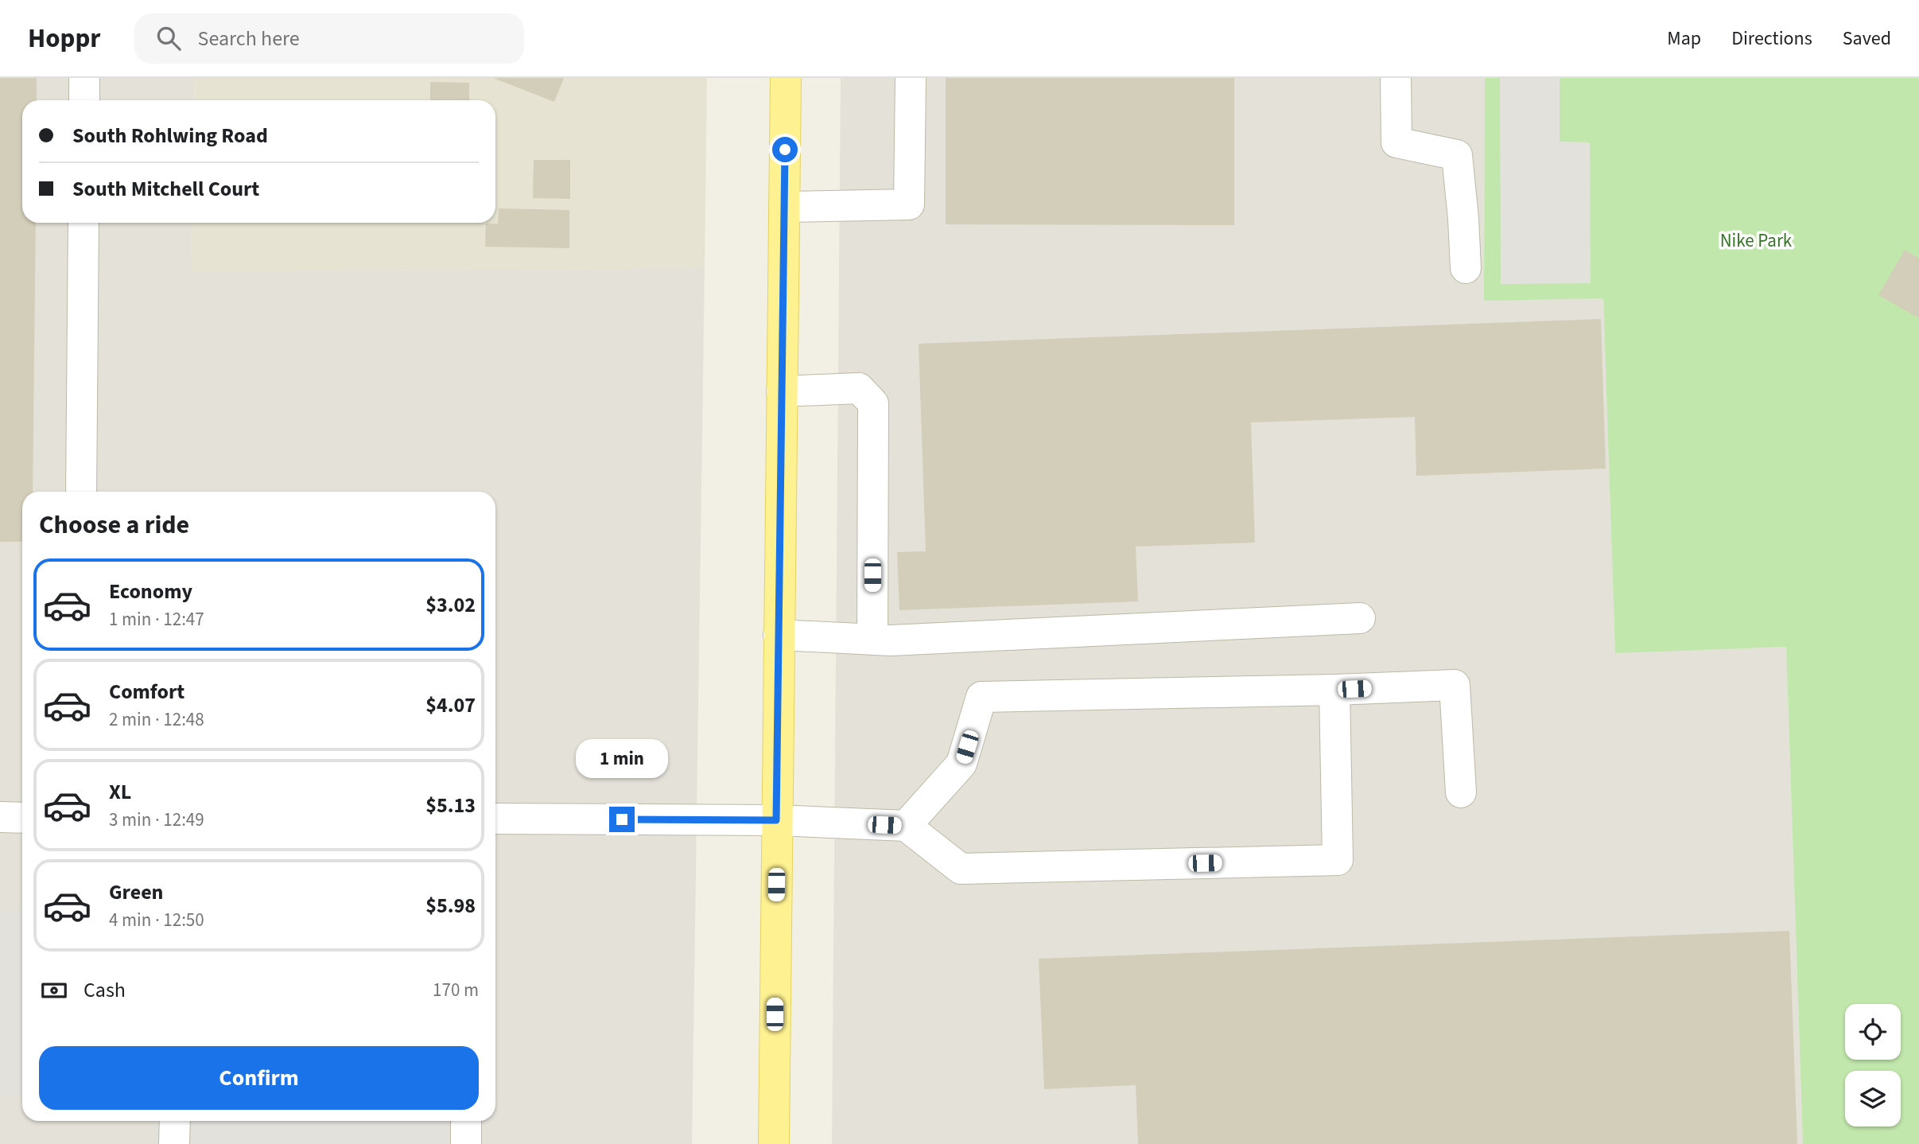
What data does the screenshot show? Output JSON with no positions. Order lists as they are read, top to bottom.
{
  "parks": ["Nike Park"],
  "page": {
    "header": "Hoppr",
    "search": "Search here",
    "nav": ["Map", "Directions", "Saved"],
    "banner": ["South Rohlwing Road", "South Mitchell Court"],
    "heading": "Choose a ride",
    "list": [
      {
        "name": "Economy",
        "note": "1 min · 12:47",
        "value": "$3.02"
      },
      {
        "name": "Comfort",
        "note": "2 min · 12:48",
        "value": "$4.07"
      },
      {
        "name": "XL",
        "note": "3 min · 12:49",
        "value": "$5.13"
      },
      {
        "name": "Green",
        "note": "4 min · 12:50",
        "value": "$5.98"
      }
    ],
    "bubble": "1 min",
    "pay": ["Cash", "170 m"],
    "buttons": "Confirm"
  }
}
